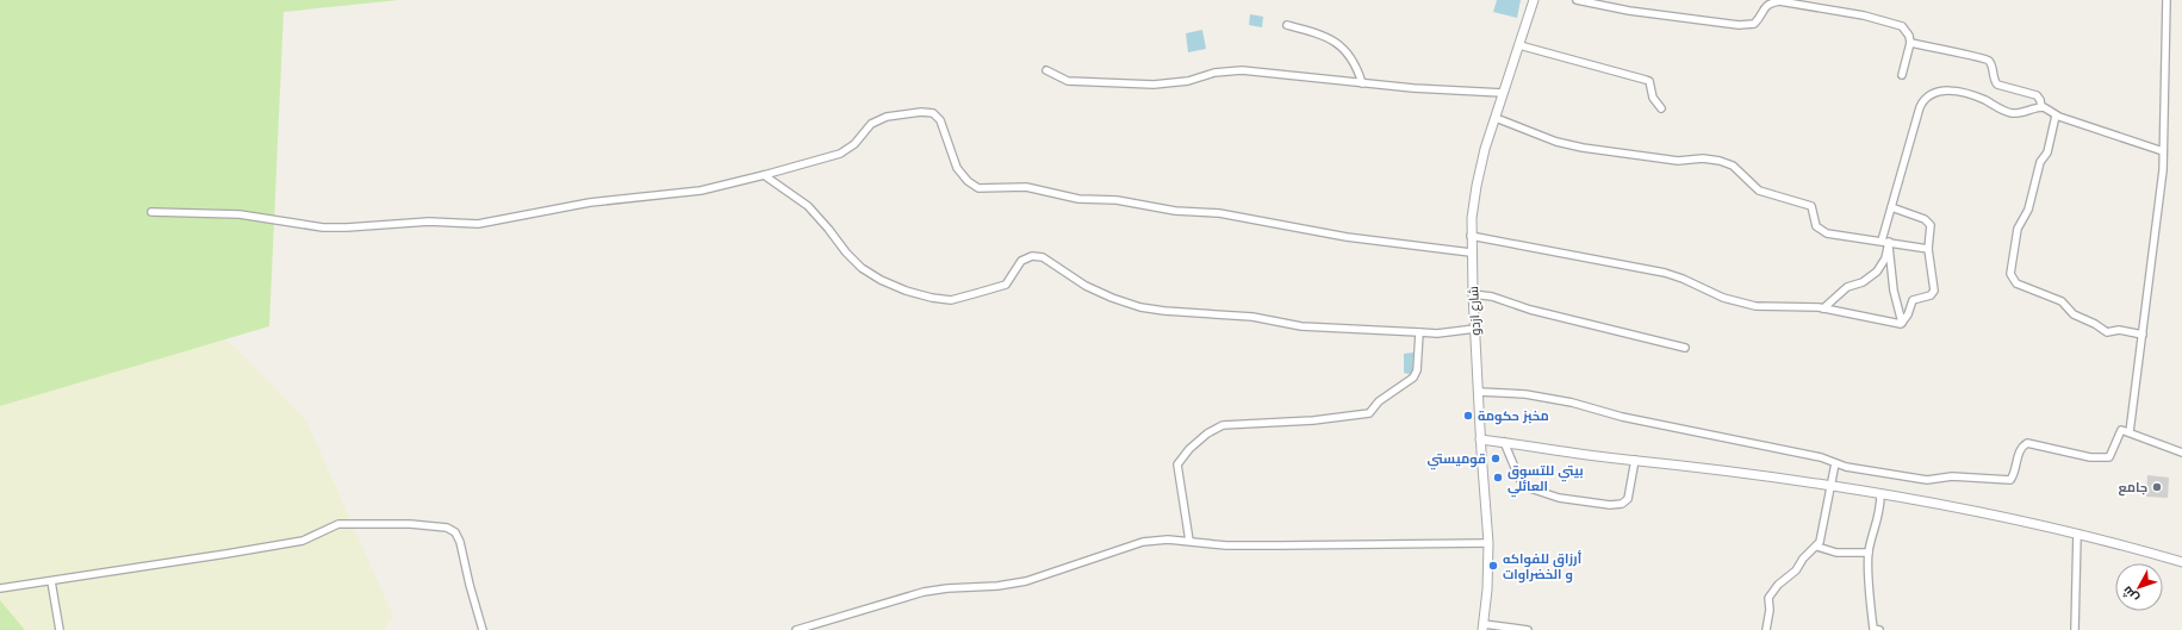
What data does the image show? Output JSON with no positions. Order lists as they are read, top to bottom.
{
  "streets": {
    "street": ["شارع ازدو"]
  },
  "places": [
    "مخبز حكومة",
    "قوميستي",
    "بيتي للتسوق العائلي",
    "جامع",
    "أرزاق للفواكه و الخضراوات"
  ],
  "north": "bottom left"
}
